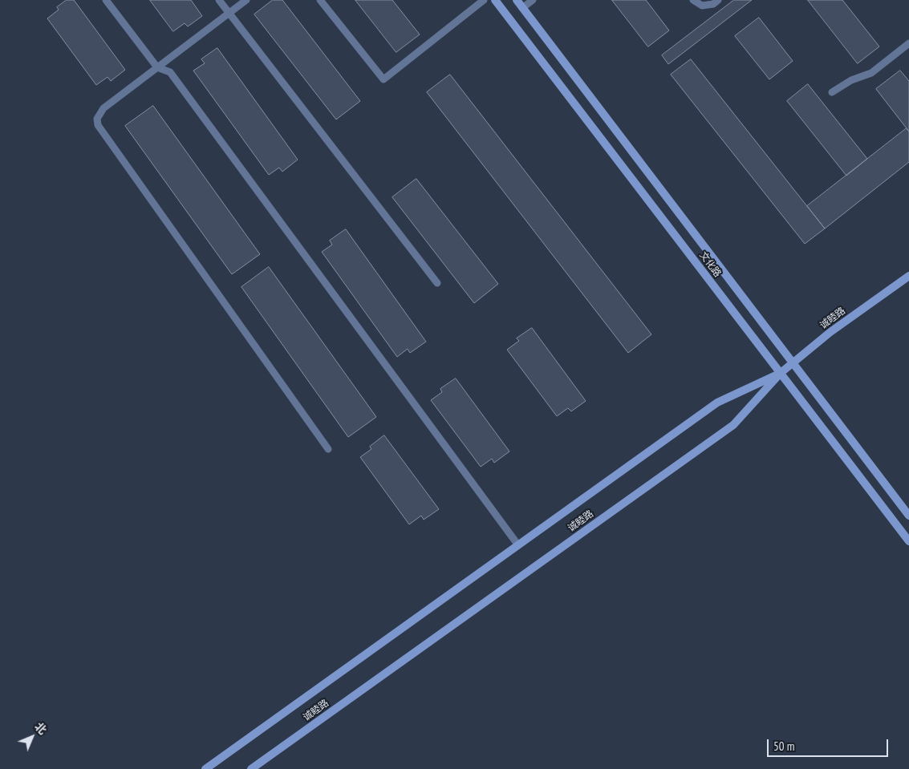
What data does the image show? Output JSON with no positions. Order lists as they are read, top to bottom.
{
  "streets": {
    "street": ["文化路", "诚睦路"]
  },
  "crossings": [
    ["文化路", "诚睦路"]
  ],
  "scale_bar": "50 m",
  "north": "top right"
}
